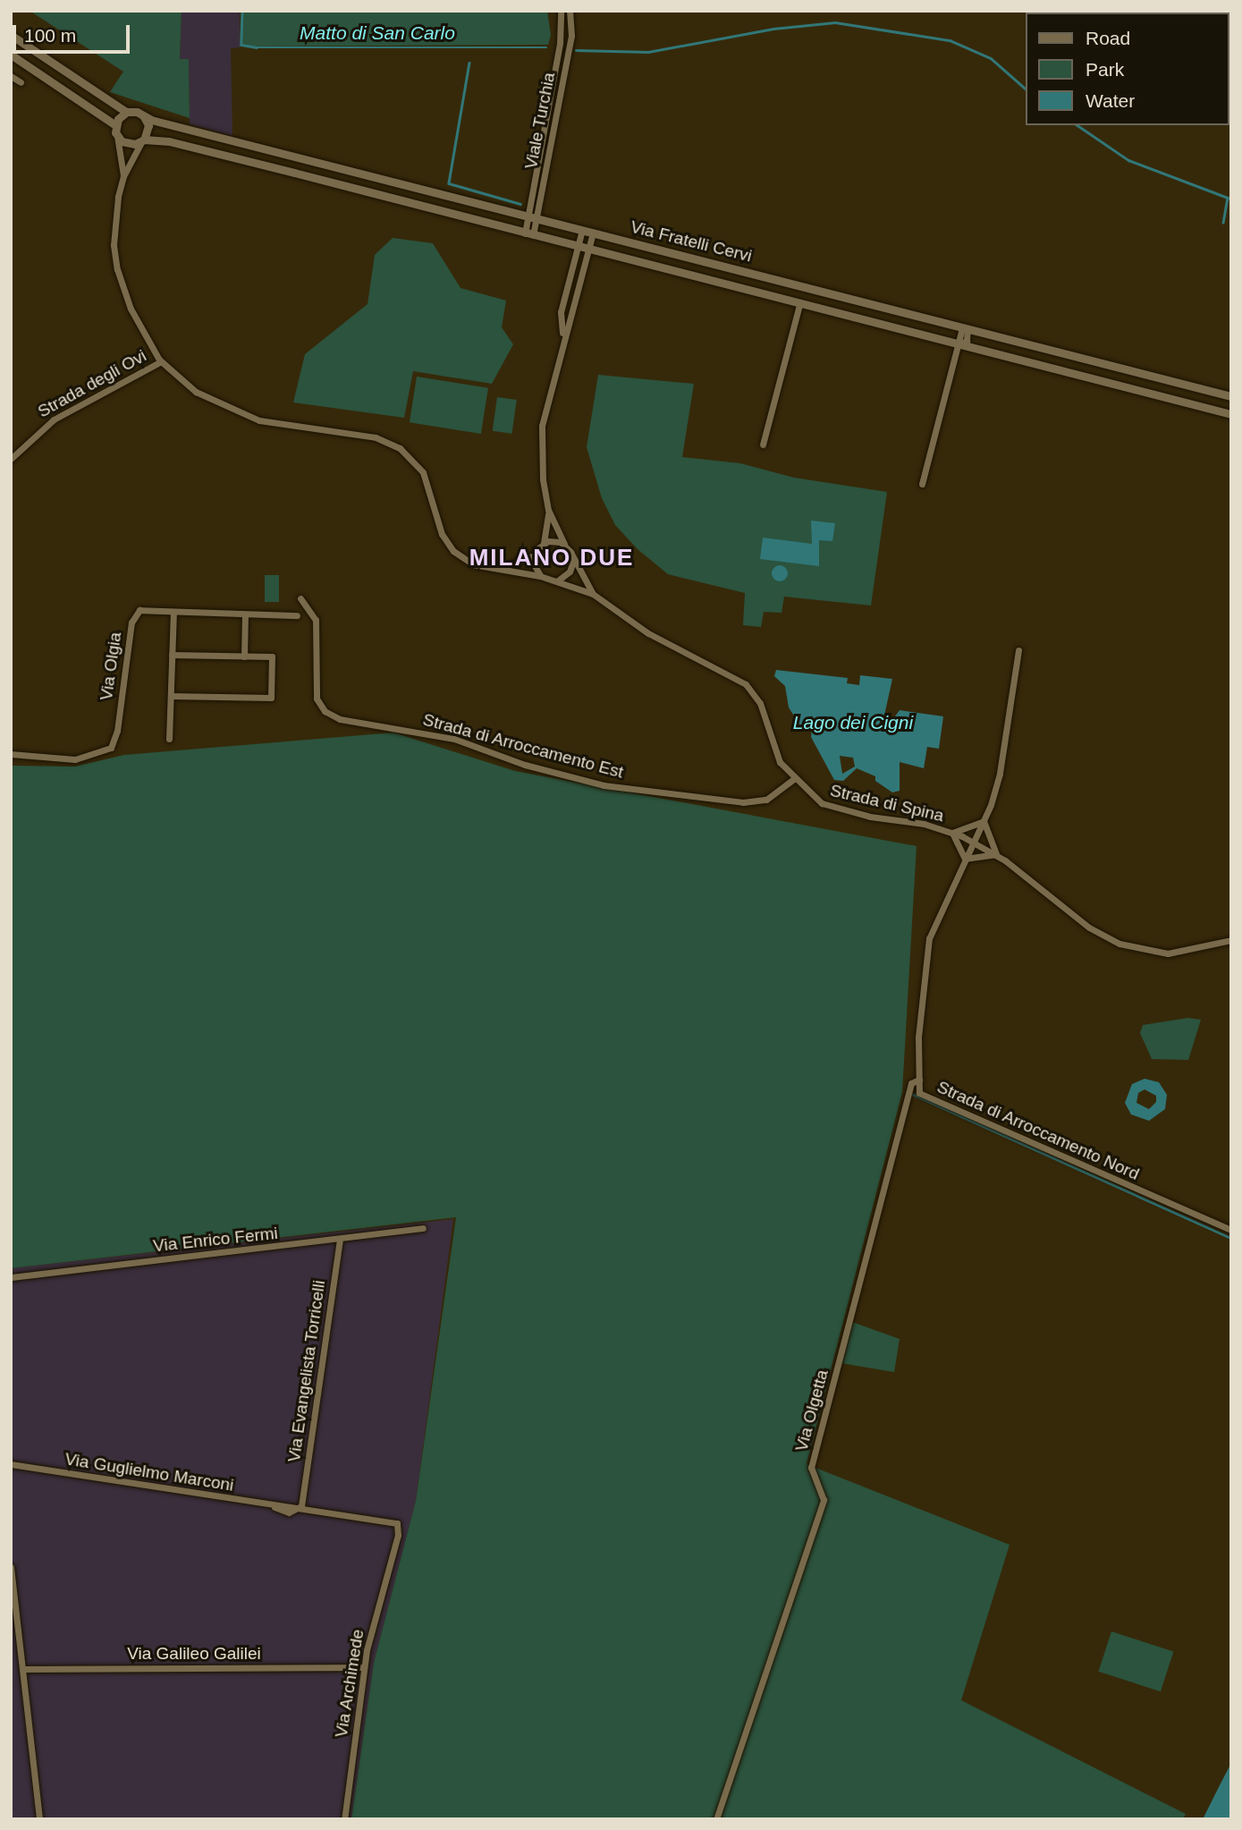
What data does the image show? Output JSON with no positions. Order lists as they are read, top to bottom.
{
  "streets": {
    "street": [
      "Viale Turchia",
      "Via Fratelli Cervi",
      "Strada degli Ovi",
      "Via Olgia",
      "Strada di Arroccamento Est",
      "Strada di Spina",
      "Strada di Arroccamento Nord",
      "Via Enrico Fermi",
      "Via Evangelista Torricelli",
      "Via Olgetta",
      "Via Guglielmo Marconi",
      "Via Galileo Galilei",
      "Via Archimede"
    ]
  },
  "crossings": [
    ["Viale Turchia", "Via Fratelli Cervi"],
    ["Strada di Arroccamento Est", "Strada di Spina"],
    ["Strada di Spina", "Strada di Arroccamento Nord"],
    ["Strada di Arroccamento Nord", "Via Olgetta"],
    ["Via Enrico Fermi", "Via Evangelista Torricelli"],
    ["Via Evangelista Torricelli", "Via Guglielmo Marconi"],
    ["Via Guglielmo Marconi", "Via Archimede"],
    ["Via Galileo Galilei", "Via Archimede"]
  ],
  "districts": ["MILANO DUE"],
  "water": ["Matto di San Carlo", "Lago dei Cigni"],
  "legend": ["Road", "Park", "Water"],
  "scale_bar": "100 m"
}
